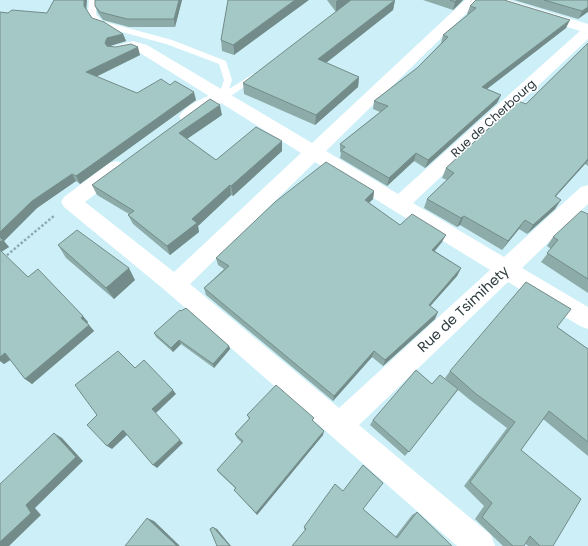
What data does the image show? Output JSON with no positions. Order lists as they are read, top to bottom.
{
  "streets": {
    "street": ["Rue de Cherbourg", "Rue de Tsimihety"]
  }
}
